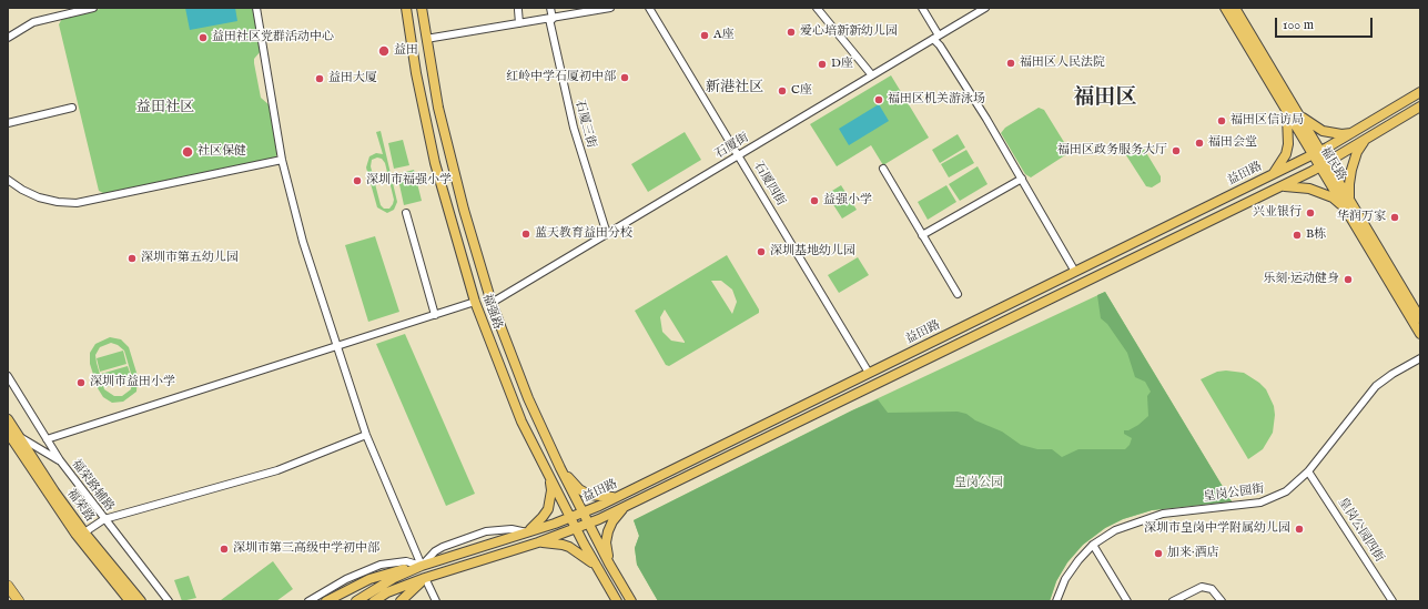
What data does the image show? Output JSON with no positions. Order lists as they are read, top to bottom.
{
  "streets": {
    "main road": [
      "福民路",
      "益田路",
      "福强路",
      "福荣路"
    ],
    "street": [
      "石厦三街",
      "石厦街",
      "石厦四街",
      "福荣路辅路",
      "皇岗公园街",
      "皇岗公园四街"
    ]
  },
  "crossings": [
    ["石厦三街", "石厦街"],
    ["石厦街", "石厦四街"],
    ["石厦街", "福强路"],
    ["福民路", "益田路"],
    ["益田路", "石厦四街"],
    ["益田路", "福强路"],
    ["皇岗公园街", "皇岗公园四街"]
  ],
  "districts": ["新港社区", "福田区", "益田社区"],
  "parks": ["皇岗公园"],
  "places": [
    "爱心培新新幼儿园",
    "A座",
    "益田社区党群活动中心",
    "益田",
    "福田区人民法院",
    "D座",
    "红岭中学石厦初中部",
    "益田大厦",
    "C座",
    "福田区机关游泳场",
    "福田区信访局",
    "福田会堂",
    "福田区政务服务大厅",
    "社区保健",
    "深圳市福强小学",
    "益强小学",
    "兴业银行",
    "华润万家",
    "蓝天教育益田分校",
    "B栋",
    "深圳基地幼儿园",
    "深圳市第五幼儿园",
    "乐刻·运动健身",
    "深圳市益田小学",
    "深圳市皇岗中学附属幼儿园",
    "深圳市第三高级中学初中部",
    "加来·酒店"
  ],
  "scale_bar": "100 m"
}
